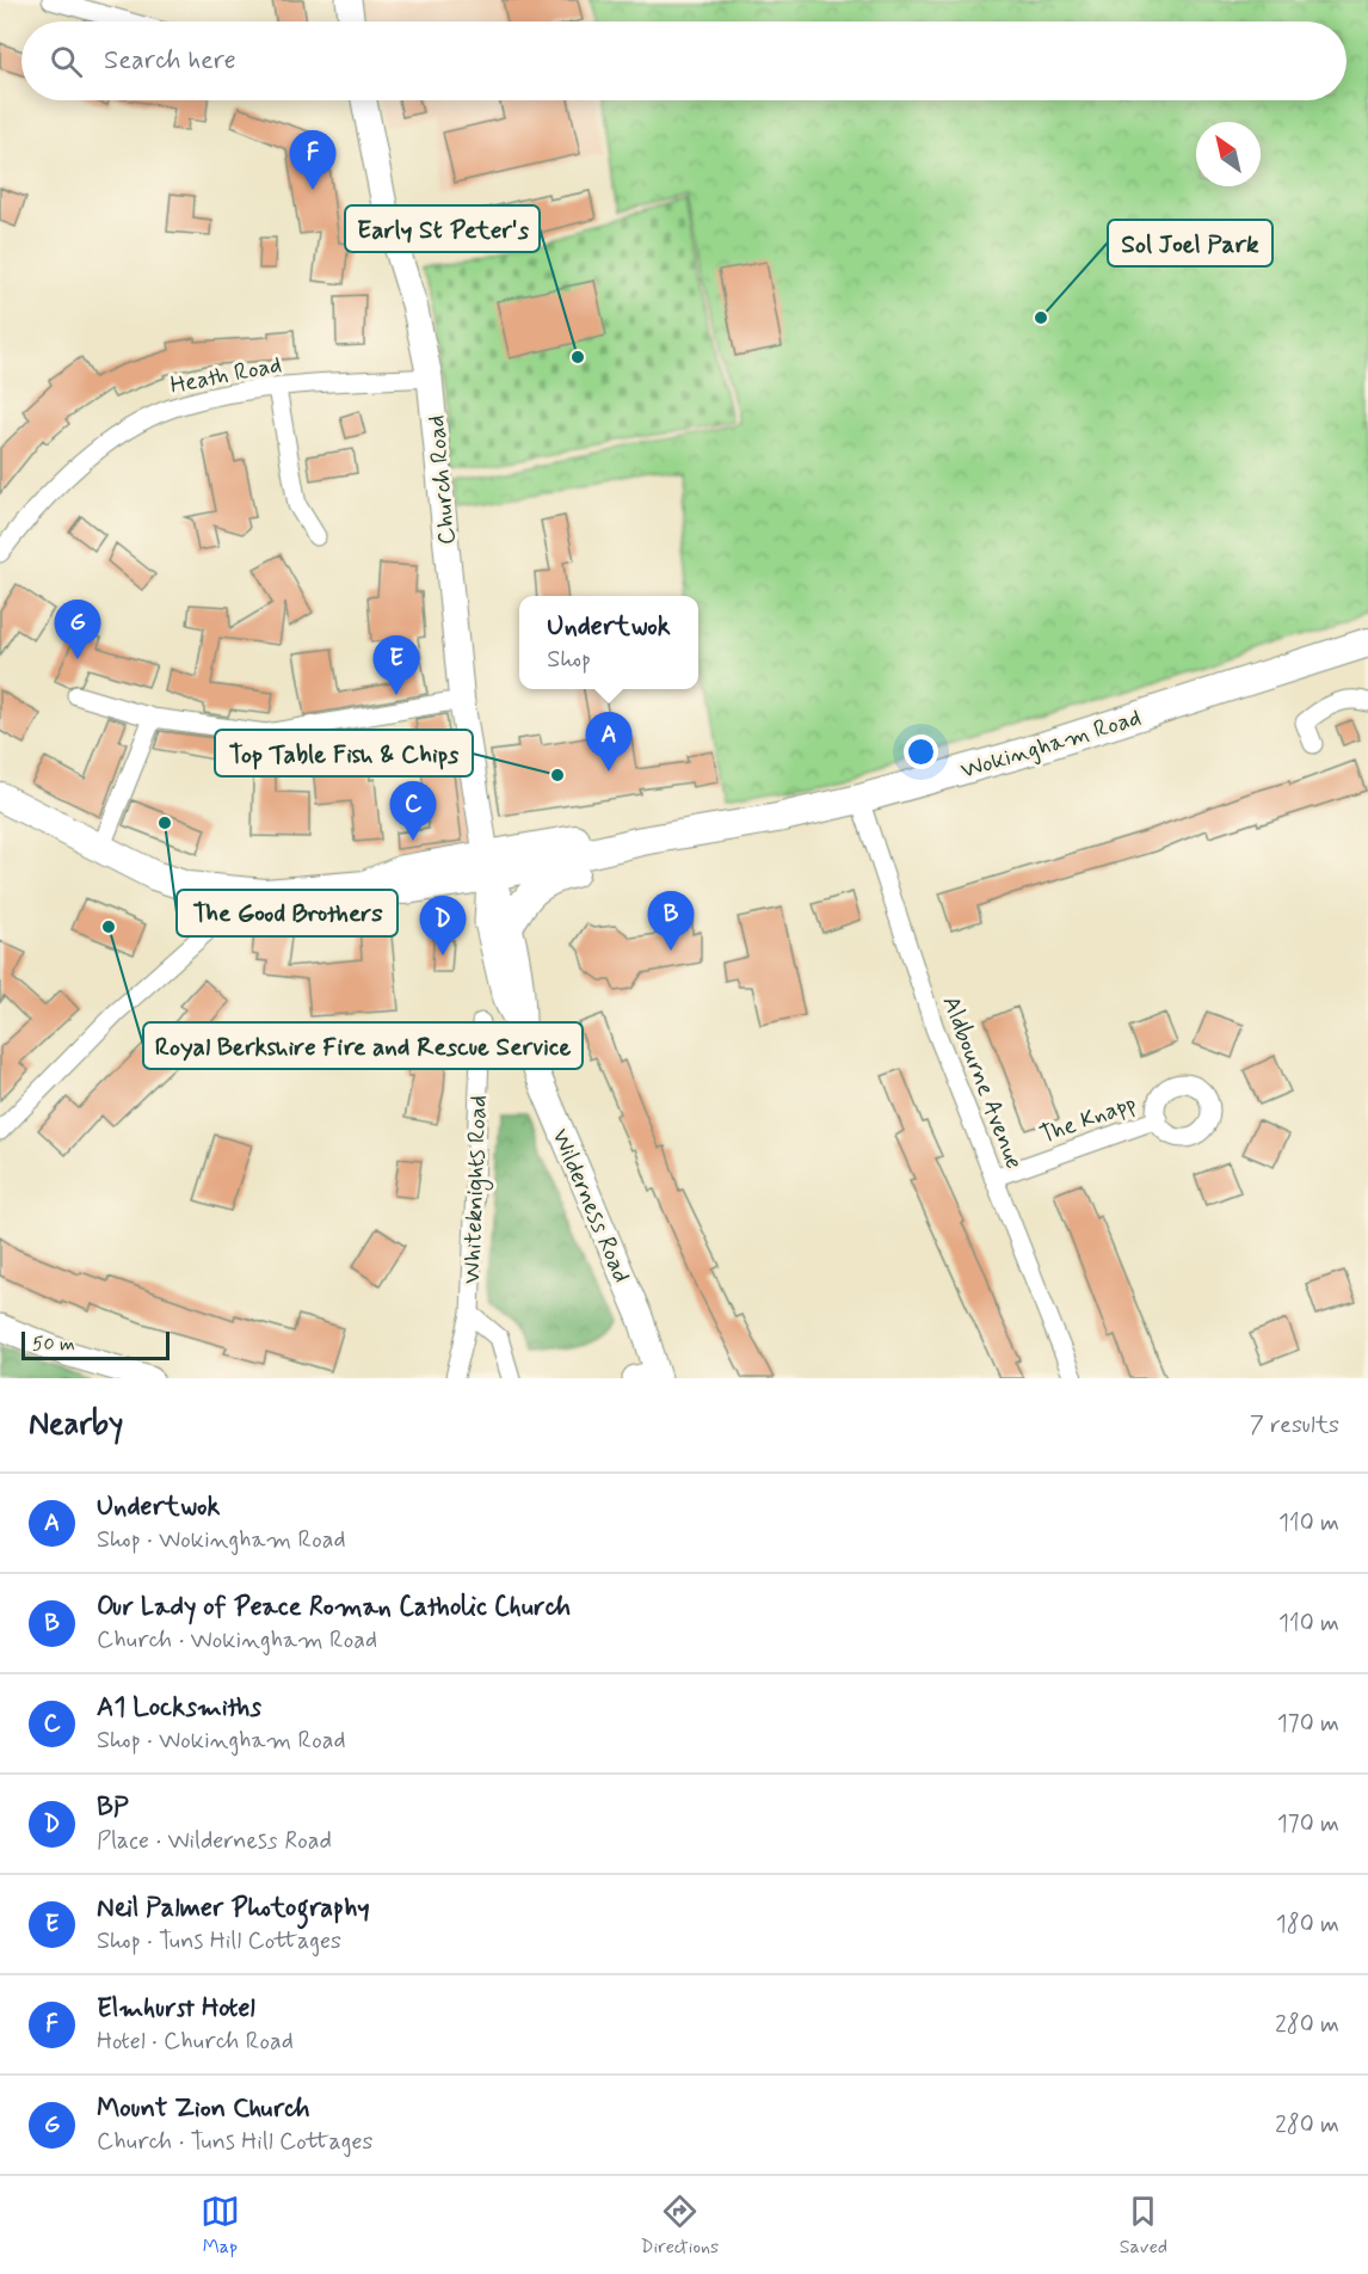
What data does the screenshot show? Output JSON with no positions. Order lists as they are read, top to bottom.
{
  "streets": {
    "main road": ["Church Road", "Wokingham Road", "Wilderness Road"],
    "street": [
      "Heath Road",
      "Aldbourne Avenue",
      "The Knapp",
      "Whiteknights Road"
    ]
  },
  "crossings": [
    ["Heath Road", "Church Road"],
    ["Church Road", "Wokingham Road"],
    ["Church Road", "Wilderness Road"],
    ["Wokingham Road", "Aldbourne Avenue"],
    ["Wokingham Road", "Wilderness Road"],
    ["Aldbourne Avenue", "The Knapp"]
  ],
  "places": [
    "Sol Joel Park",
    "Early St Peter's",
    "Top Table Fish & Chips",
    "The Good Brothers",
    "Royal Berkshire Fire and Rescue Service"
  ],
  "scale_bar": "50 m",
  "north": "top left",
  "page": {
    "search": "Search here",
    "pins": [
      "F",
      "G",
      "E",
      "A",
      "C",
      "B",
      "D"
    ],
    "popup": ["Undertwok", "Shop"],
    "scale": "50 m",
    "heading": ["Nearby", "7 results"],
    "list": [
      {
        "mark": "A",
        "name": "Undertwok",
        "note": "Shop · Wokingham Road",
        "value": "110 m"
      },
      {
        "mark": "B",
        "name": "Our Lady of Peace Roman Catholic Church",
        "note": "Church · Wokingham Road",
        "value": "110 m"
      },
      {
        "mark": "C",
        "name": "A1 Locksmiths",
        "note": "Shop · Wokingham Road",
        "value": "170 m"
      },
      {
        "mark": "D",
        "name": "BP",
        "note": "Place · Wilderness Road",
        "value": "170 m"
      },
      {
        "mark": "E",
        "name": "Neil Palmer Photography",
        "note": "Shop · Tuns Hill Cottages",
        "value": "180 m"
      },
      {
        "mark": "F",
        "name": "Elmhurst Hotel",
        "note": "Hotel · Church Road",
        "value": "280 m"
      },
      {
        "mark": "G",
        "name": "Mount Zion Church",
        "note": "Church · Tuns Hill Cottages",
        "value": "280 m"
      }
    ],
    "nav": ["Map", "Directions", "Saved"]
  }
}
